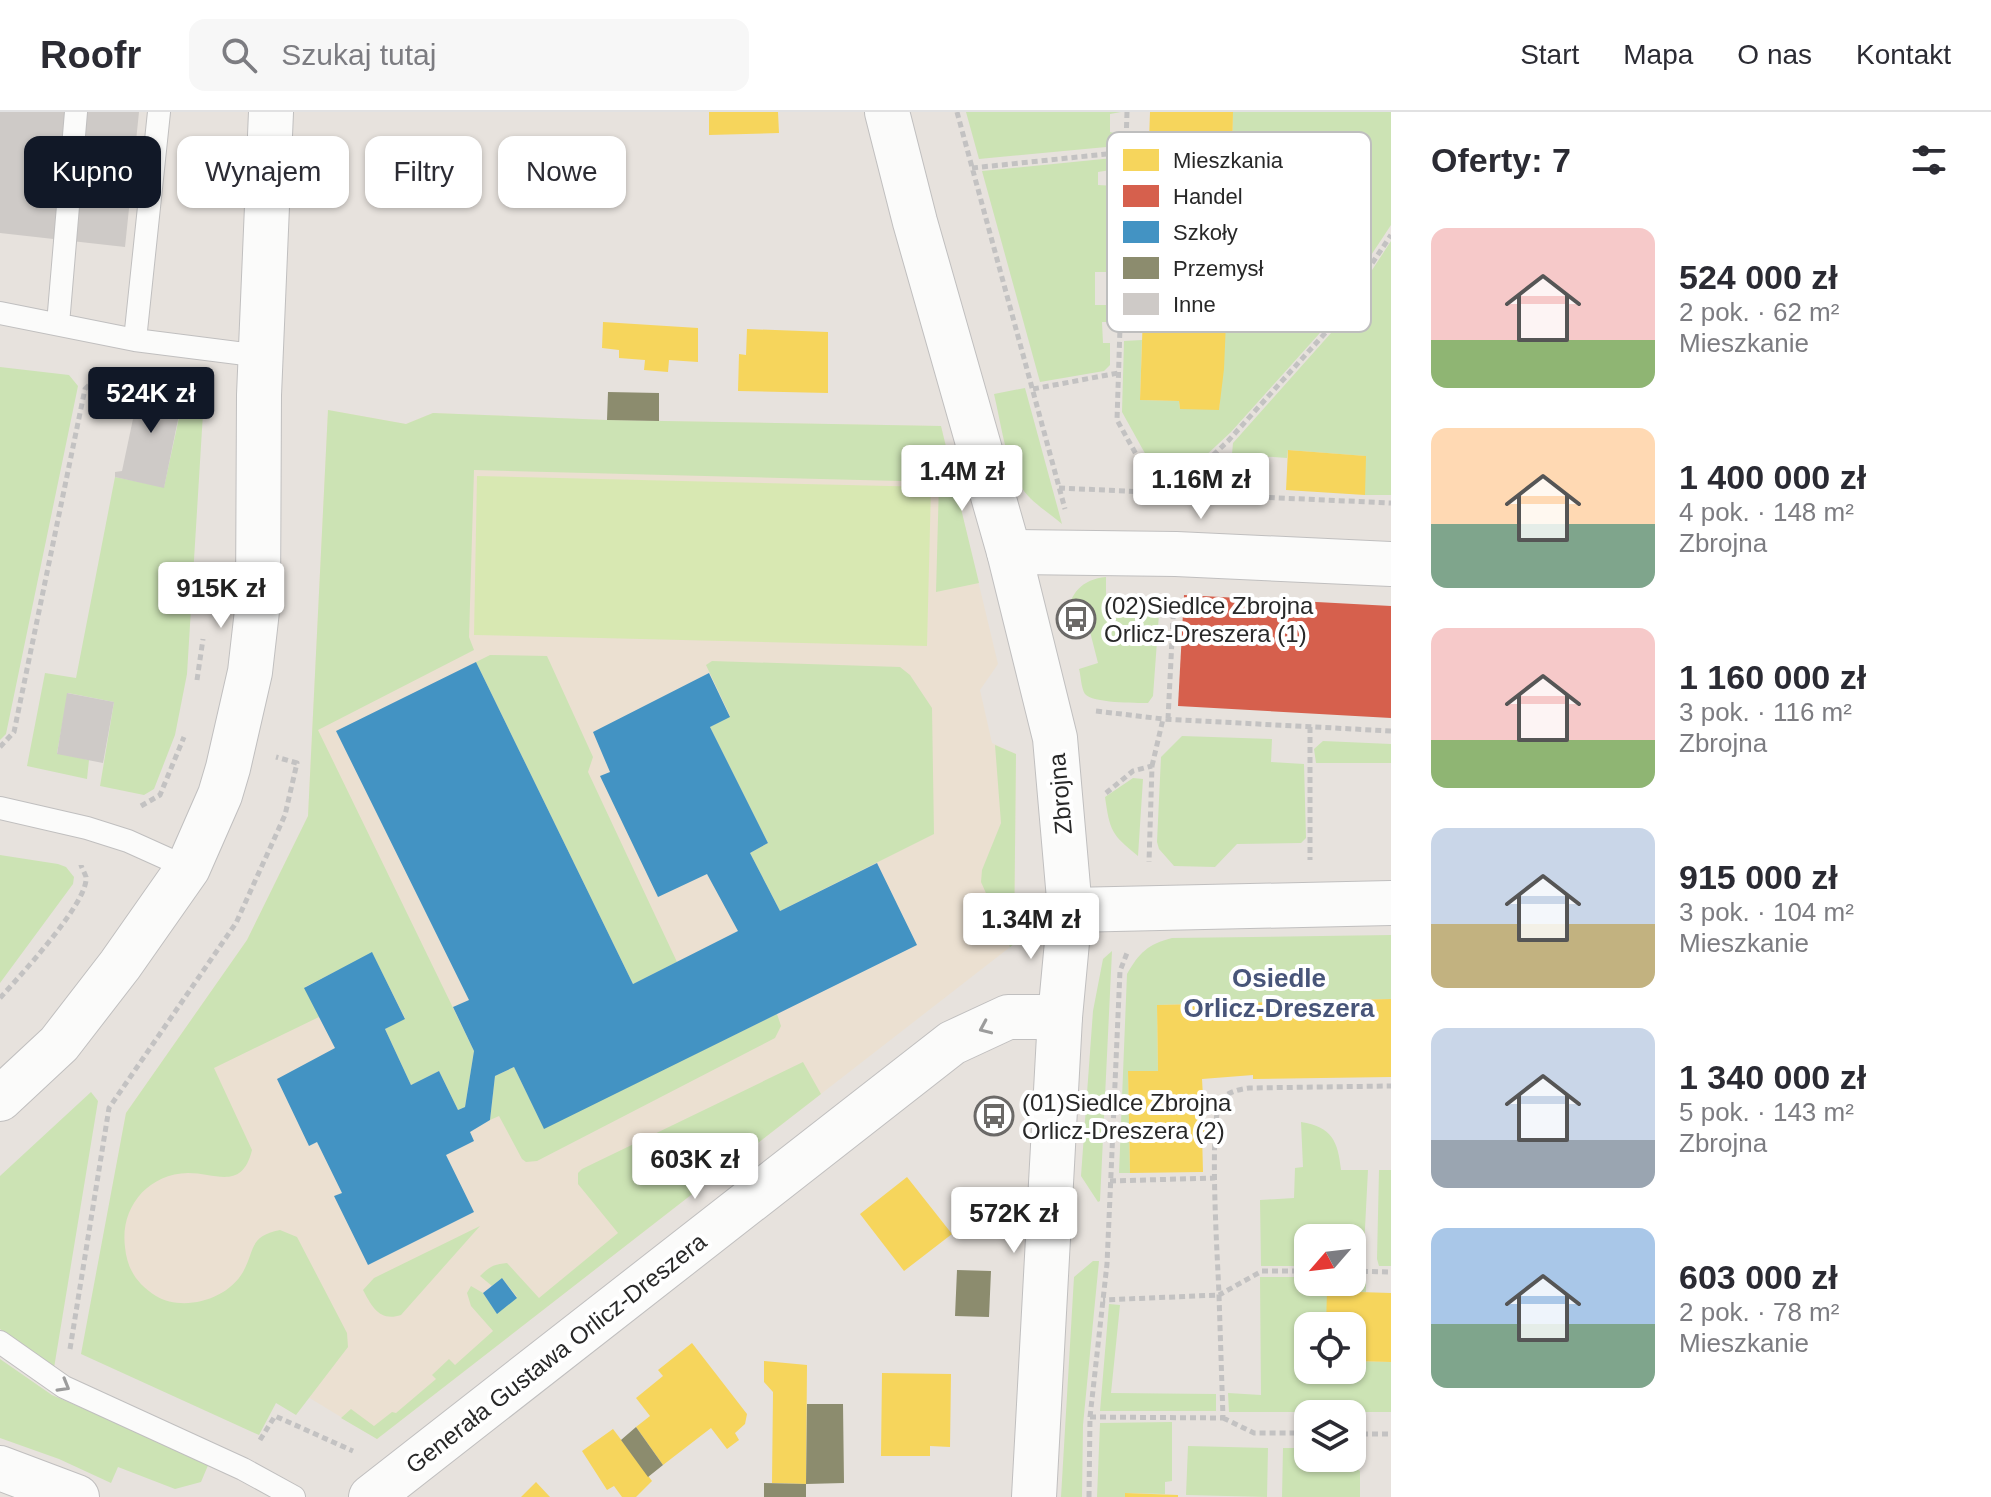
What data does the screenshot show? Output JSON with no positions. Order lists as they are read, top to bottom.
{
  "streets": {
    "street": ["Zbrojna", "Generała Gustawa Orlicz-Dreszera"]
  },
  "crossings": [
    ["Zbrojna", "Generała Gustawa Orlicz-Dreszera"]
  ],
  "one_way": ["Generała Gustawa Orlicz-Dreszera"],
  "districts": ["Osiedle Orlicz-Dreszera"],
  "places": {
    "bus stop": ["(02)Siedlce Zbrojna Orlicz-Dreszera (1)", "(01)Siedlce Zbrojna Orlicz-Dreszera (2)"]
  },
  "legend": [
    "Mieszkania",
    "Handel",
    "Szkoły",
    "Przemysł",
    "Inne"
  ],
  "north": "bottom left",
  "page": {
    "header": "Roofr",
    "search": "Szukaj tutaj",
    "nav": [
      "Start",
      "Mapa",
      "O nas",
      "Kontakt"
    ],
    "heading": "Oferty: 7",
    "chip": [
      "Kupno",
      "Wynajem",
      "Filtry",
      "Nowe"
    ],
    "list": [
      {
        "name": "524 000 zł",
        "note": "2 pok. · 62 m² · Mieszkanie"
      },
      {
        "name": "1 400 000 zł",
        "note": "4 pok. · 148 m² · Zbrojna"
      },
      {
        "name": "1 160 000 zł",
        "note": "3 pok. · 116 m² · Zbrojna"
      },
      {
        "name": "915 000 zł",
        "note": "3 pok. · 104 m² · Mieszkanie"
      },
      {
        "name": "1 340 000 zł",
        "note": "5 pok. · 143 m² · Zbrojna"
      },
      {
        "name": "603 000 zł",
        "note": "2 pok. · 78 m² · Mieszkanie"
      }
    ],
    "price": [
      "524K zł",
      "1.4M zł",
      "1.16M zł",
      "915K zł",
      "1.34M zł",
      "603K zł",
      "572K zł"
    ]
  }
}
